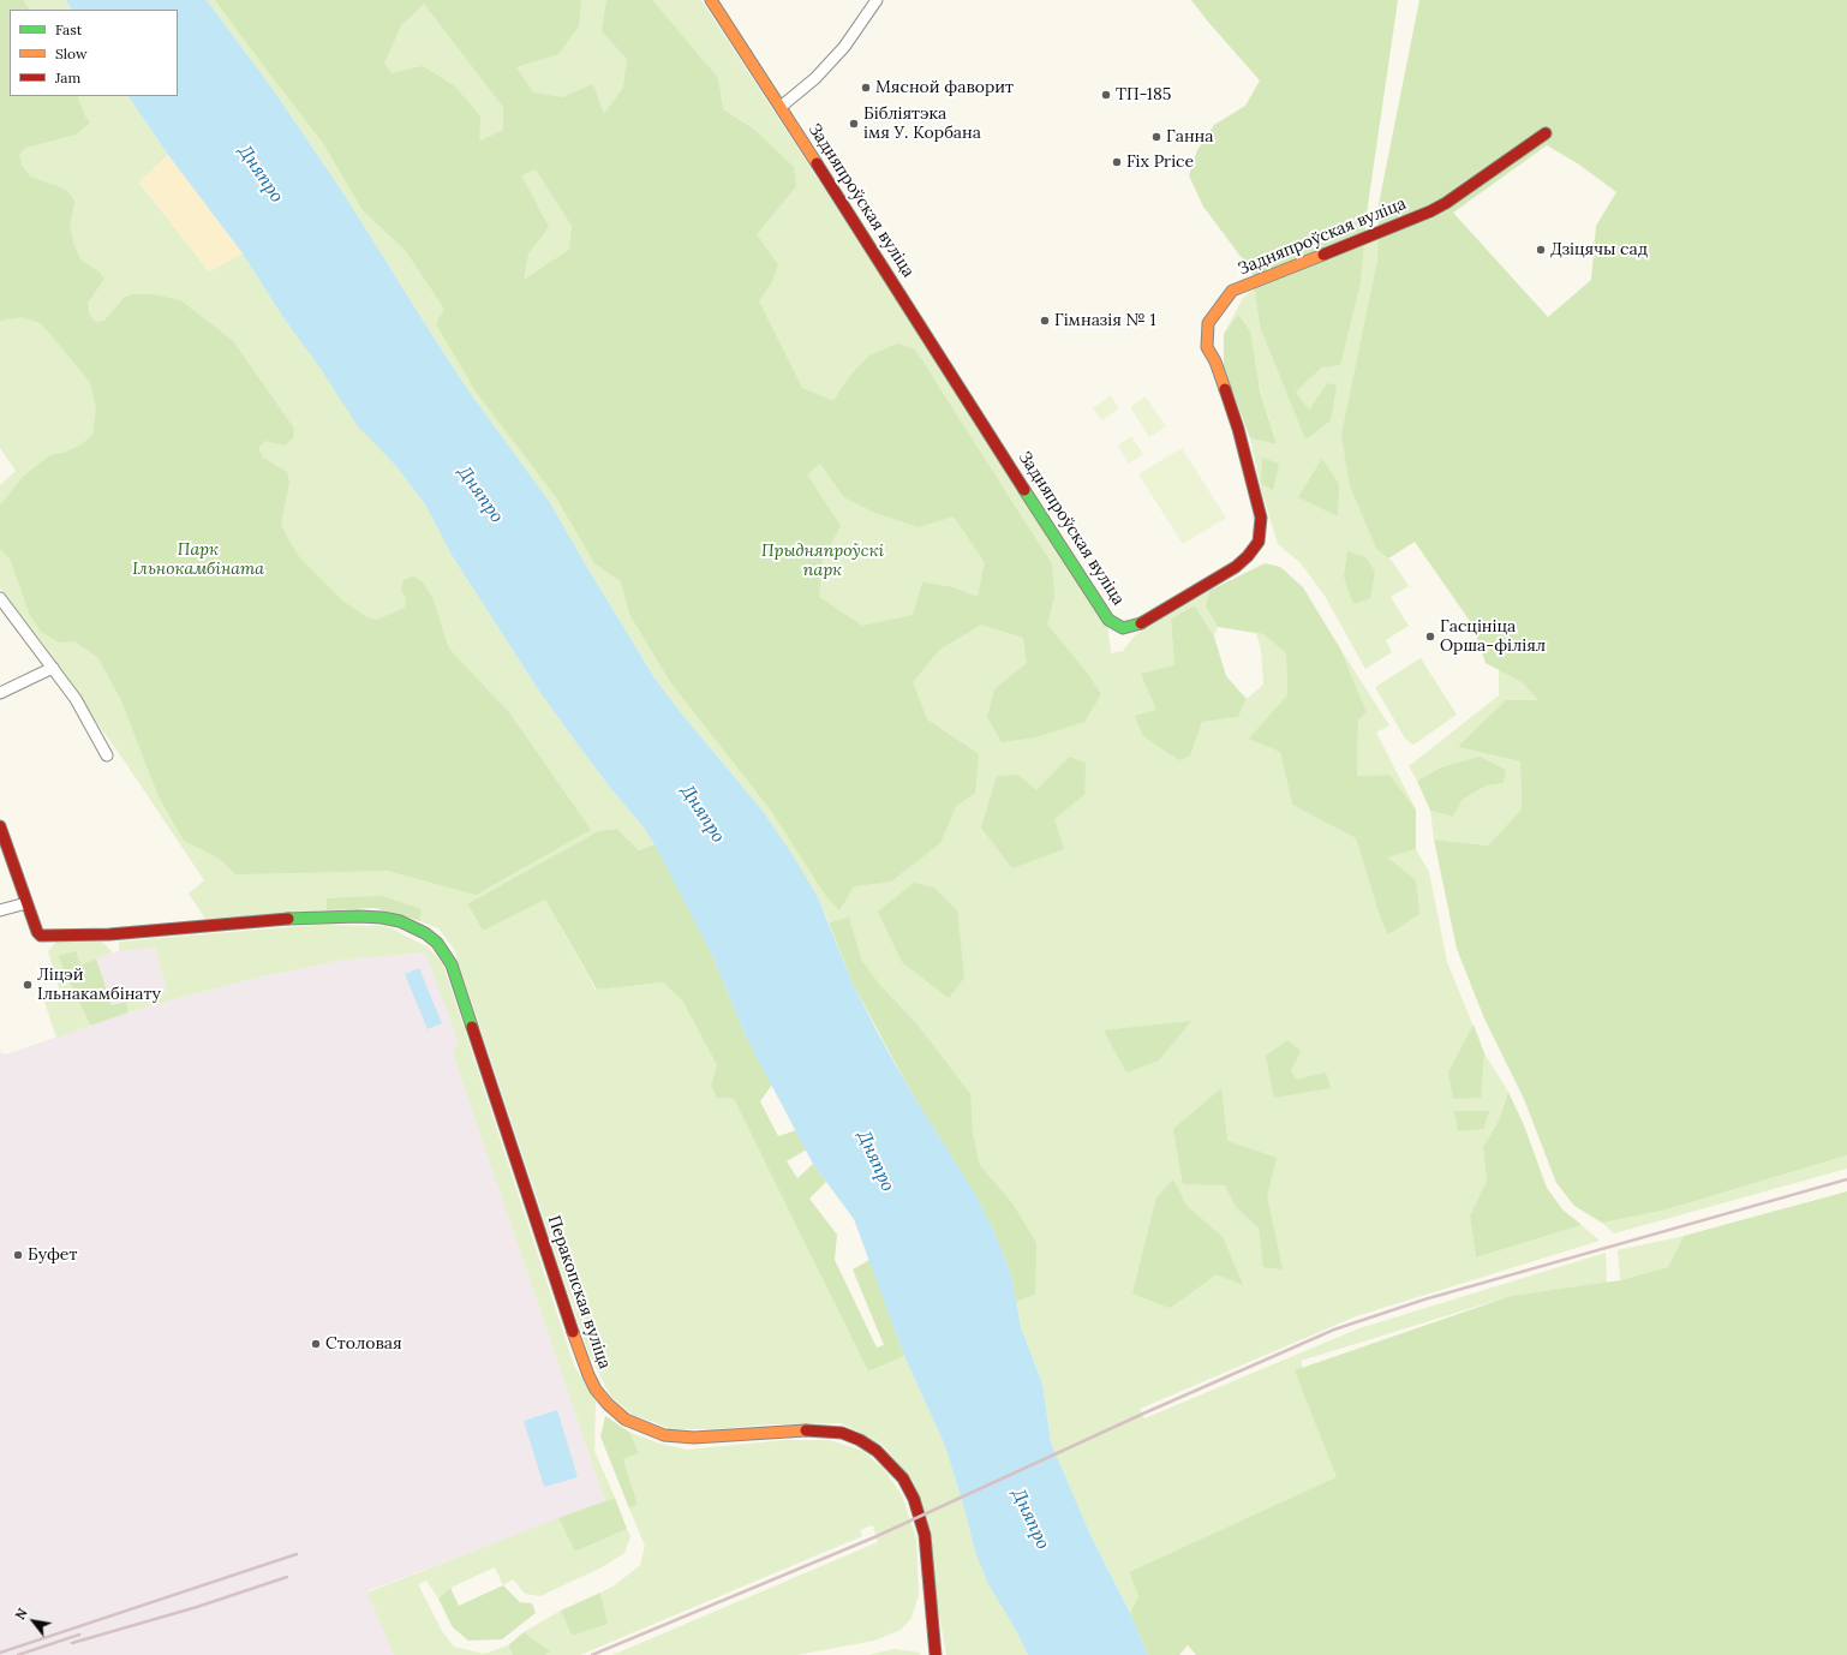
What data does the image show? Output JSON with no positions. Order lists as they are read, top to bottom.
{
  "streets": {
    "street": ["Задняпроўская вуліца", "Перакопская вуліца"]
  },
  "water": ["Дняпро"],
  "parks": ["Парк Ільнокамбіната", "Прыдняпроўскі парк"],
  "places": [
    "Мясной фаворит",
    "ТП-185",
    "Бібліятэка імя У. Корбана",
    "Ганна",
    "Fix Price",
    "Дзіцячы сад",
    "Гімназія № 1",
    "Гасцініца Орша-філіял",
    "Ліцэй Ільнакамбінату",
    "Буфет",
    "Столовая"
  ],
  "legend": ["Fast", "Slow", "Jam"],
  "north": "top left"
}
